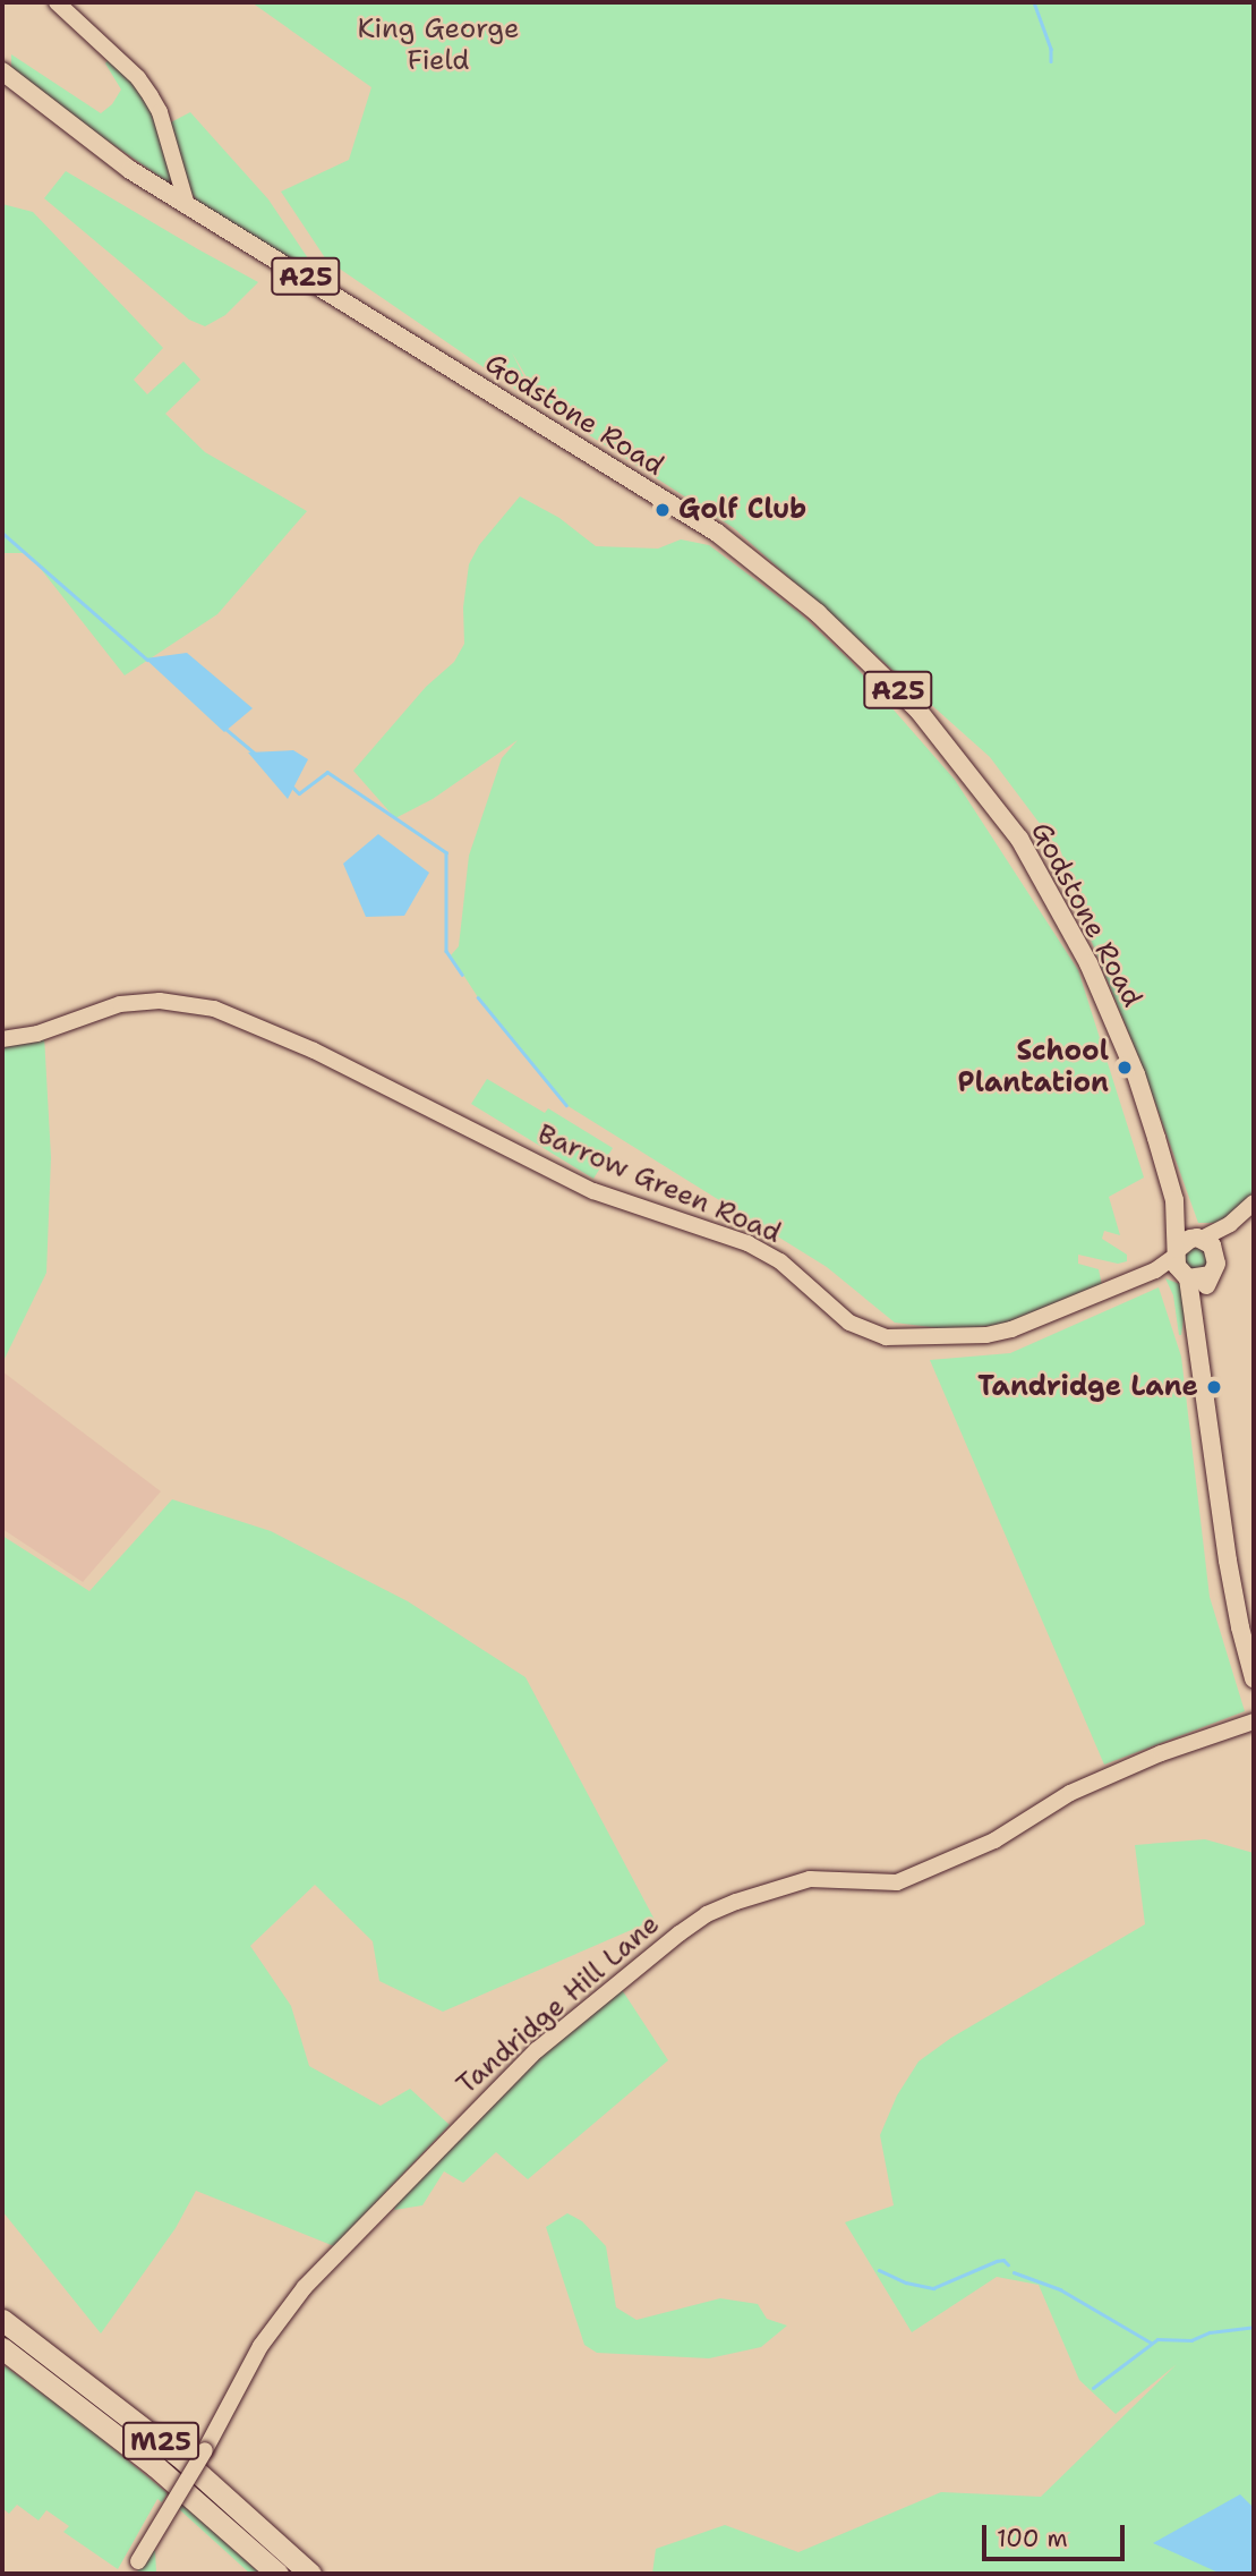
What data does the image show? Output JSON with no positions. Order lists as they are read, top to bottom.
{
  "streets": {
    "highway": ["M25"],
    "main road": ["A25", "Godstone Road"],
    "street": ["Barrow Green Road", "Tandridge Hill Lane"]
  },
  "crossings": [
    ["A25", "Godstone Road"],
    ["A25", "Barrow Green Road"],
    ["Godstone Road", "Barrow Green Road"]
  ],
  "parks": ["King George Field"],
  "places": ["Golf Club", "School Plantation", "Tandridge Lane"],
  "scale_bar": "100 m"
}
